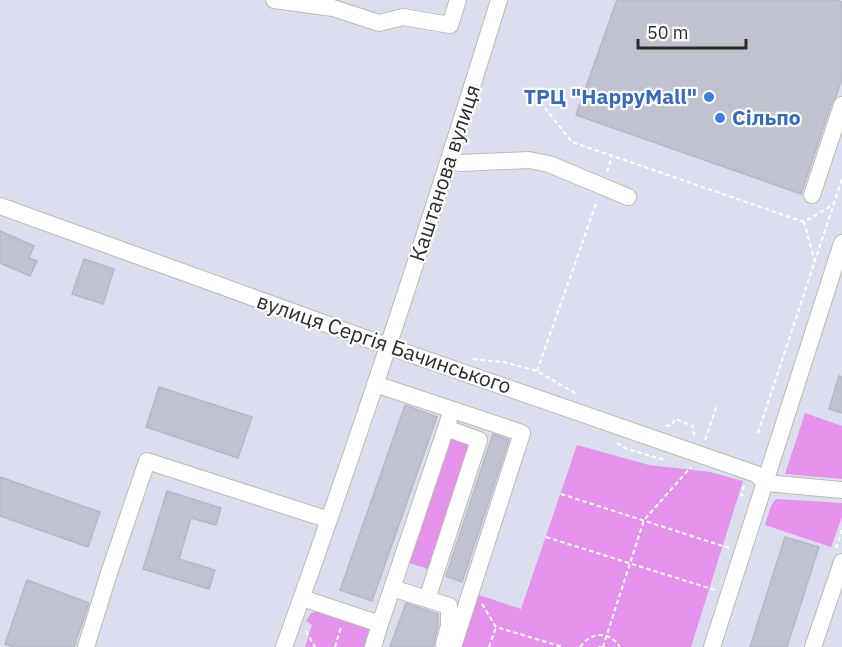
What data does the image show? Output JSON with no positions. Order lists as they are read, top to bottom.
{
  "streets": {
    "street": ["Каштанова вулиця", "вулиця Сергія Бачинського"]
  },
  "crossings": [
    ["Каштанова вулиця", "вулиця Сергія Бачинського"]
  ],
  "places": ["ТРЦ \"HappyMall\"", "Сільпо"],
  "scale_bar": "50 m"
}
